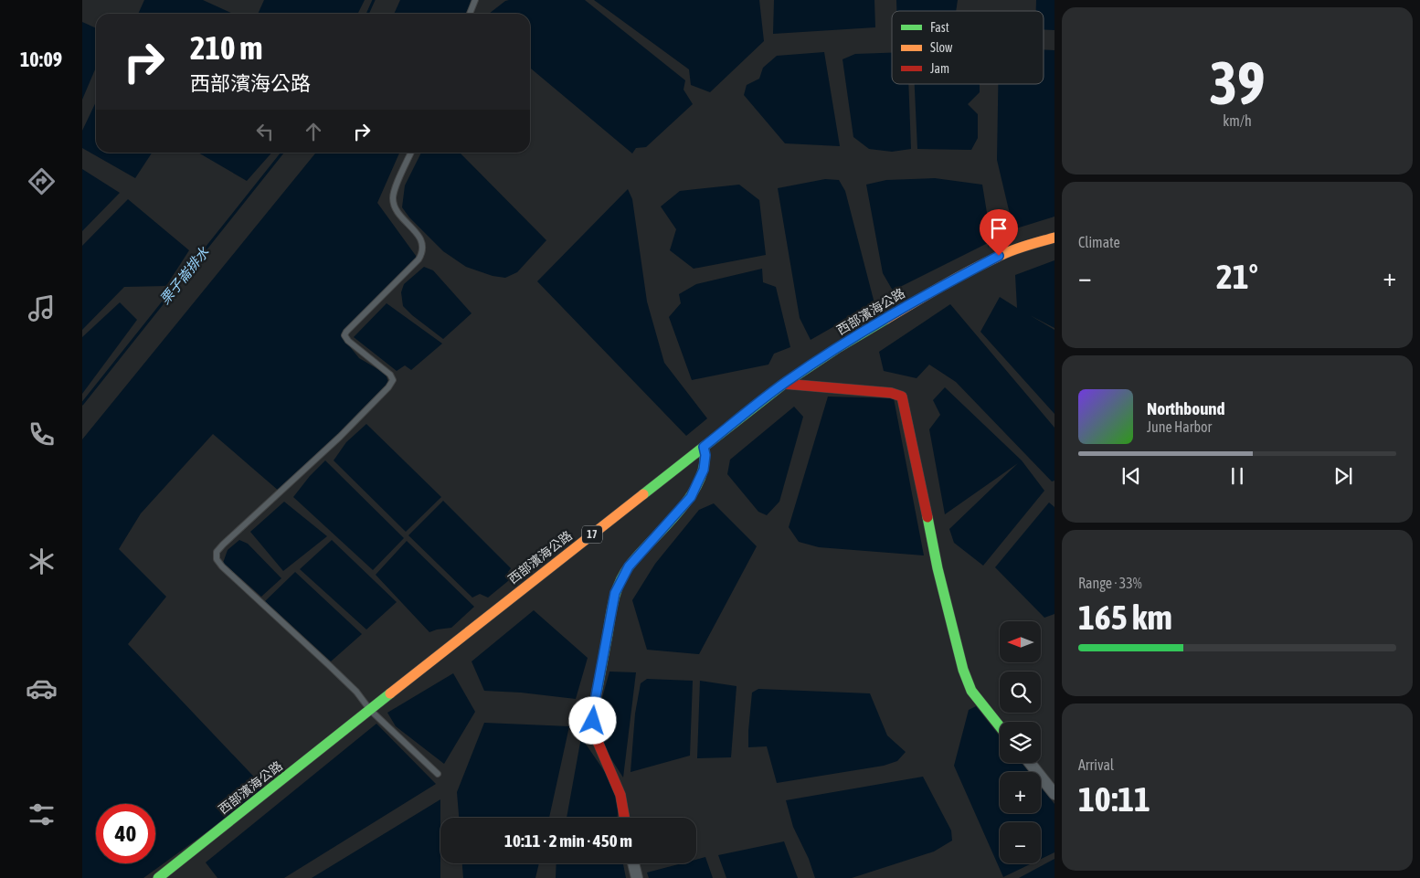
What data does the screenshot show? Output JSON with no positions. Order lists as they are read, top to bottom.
{
  "streets": {
    "main road": ["西部濱海公路", "17"]
  },
  "water": ["栗子崙排水"],
  "legend": ["Fast", "Slow", "Jam"],
  "north": "left",
  "page": {
    "tabs": "10:09",
    "tile": [
      ["39", "km/h"],
      "Climate",
      ["Range · 33%", "165 km"],
      ["Arrival", "10:11"]
    ],
    "turn": ["210 m", "西部濱海公路"],
    "heat": ["−", "21°", "+"],
    "song": ["Northbound", "June Harbor"],
    "map_buttons": ["+", "−"],
    "limit": "40",
    "trip": "10:11 · 2 min · 450 m"
  }
}
